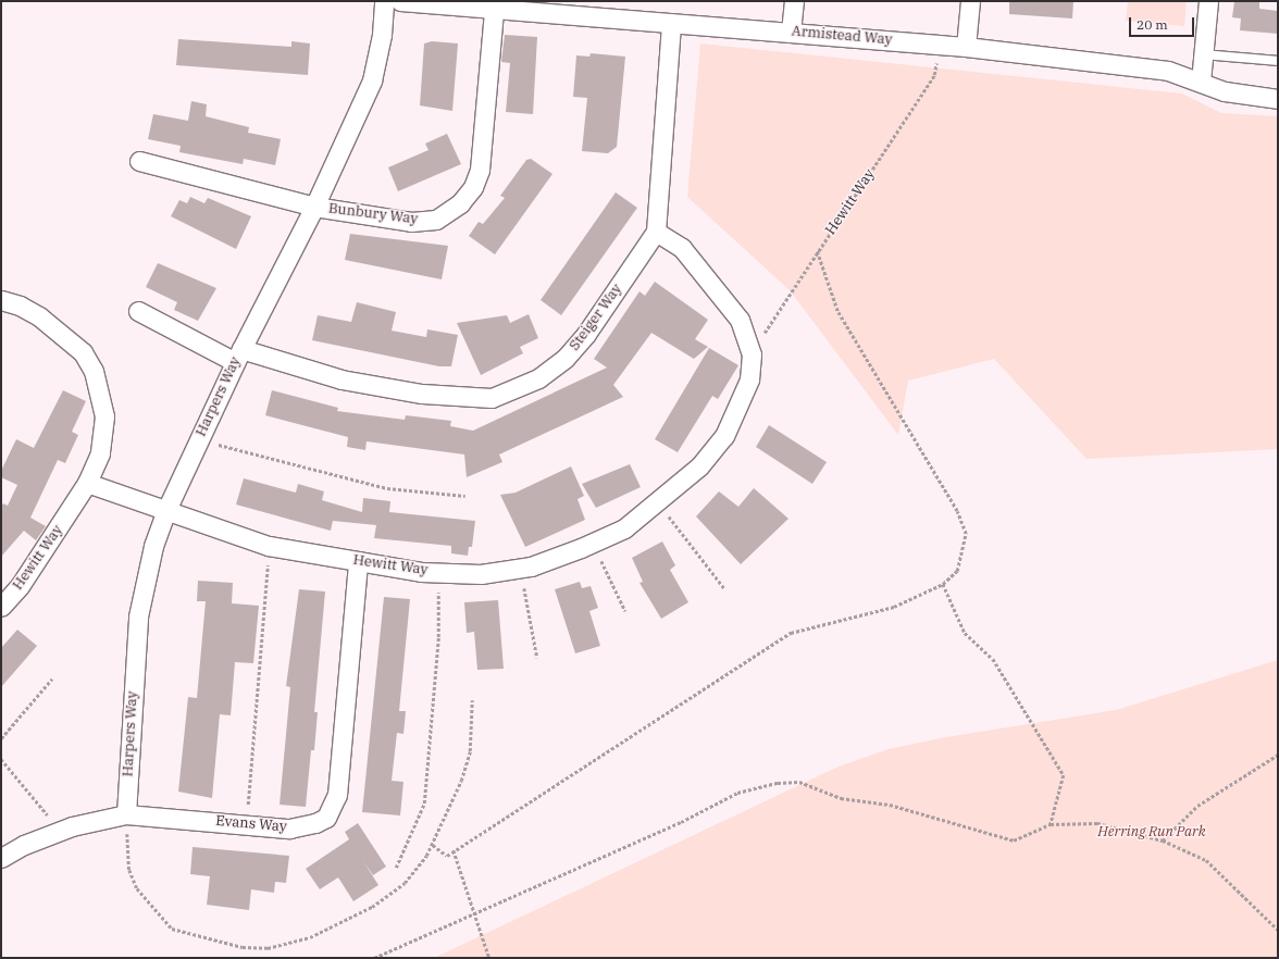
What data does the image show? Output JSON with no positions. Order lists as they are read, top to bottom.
{
  "streets": {
    "street": [
      "Armistead Way",
      "Hewitt Way",
      "Bunbury Way",
      "Steiger Way",
      "Harpers Way",
      "Evans Way"
    ]
  },
  "crossings": [
    ["Armistead Way", "Hewitt Way"],
    ["Armistead Way", "Bunbury Way"],
    ["Hewitt Way", "Steiger Way"],
    ["Hewitt Way", "Harpers Way"],
    ["Hewitt Way", "Evans Way"],
    ["Bunbury Way", "Harpers Way"],
    ["Steiger Way", "Harpers Way"],
    ["Harpers Way", "Evans Way"]
  ],
  "parks": ["Herring Run Park"],
  "scale_bar": "20 m"
}
